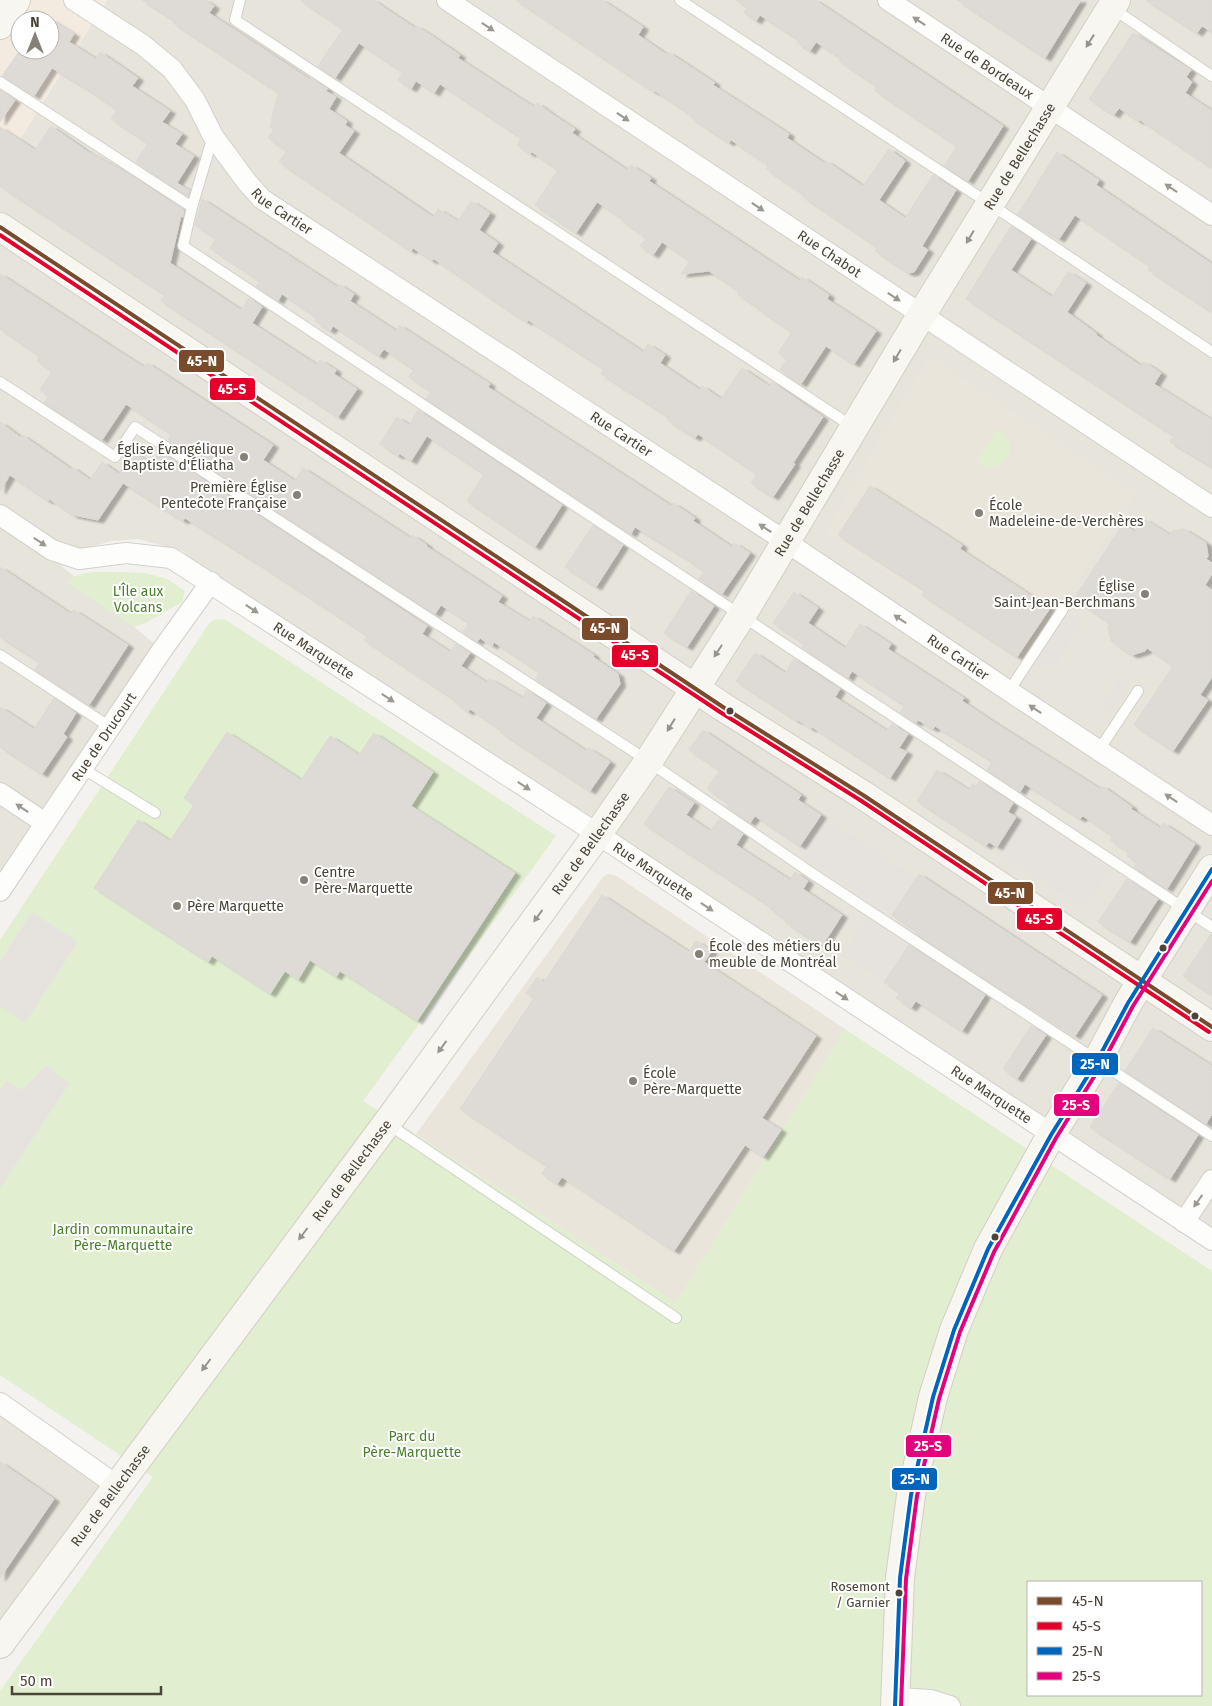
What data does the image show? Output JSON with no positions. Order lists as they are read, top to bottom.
{
  "streets": {
    "main road": ["Rue de Bellechasse"],
    "street": [
      "Rue de Bordeaux",
      "Rue Cartier",
      "Rue Chabot",
      "Rue Marquette",
      "Rue de Drucourt"
    ]
  },
  "crossings": [
    ["Rue de Bordeaux", "Rue de Bellechasse"],
    ["Rue de Bellechasse", "Rue Cartier"],
    ["Rue de Bellechasse", "Rue Chabot"],
    ["Rue de Bellechasse", "Rue Marquette"],
    ["Rue Marquette", "Rue de Drucourt"]
  ],
  "one_way": [
    "Rue de Bordeaux",
    "Rue de Bellechasse",
    "Rue Cartier",
    "Rue Chabot",
    "Rue Marquette"
  ],
  "parks": ["L'Île aux Volcans", "Jardin communautaire Père-Marquette", "Parc du Père-Marquette"],
  "places": [
    "Église Évangélique Baptiste d'Éliatha",
    "Première Église Penteĉote Française",
    "École Madeleine-de-Verchères",
    "Église Saint-Jean-Berchmans",
    "Centre Père-Marquette",
    "Père Marquette",
    "École des métiers du meuble de Montréal",
    "École Père-Marquette",
    "Rosemont / Garnier"
  ],
  "lines": [
    "transit line 45-N",
    "transit line 45-S",
    "transit line 25-N",
    "transit line 25-S"
  ],
  "legend": [
    "45-N",
    "45-S",
    "25-N",
    "25-S"
  ],
  "scale_bar": "50 m",
  "north": "top"
}
